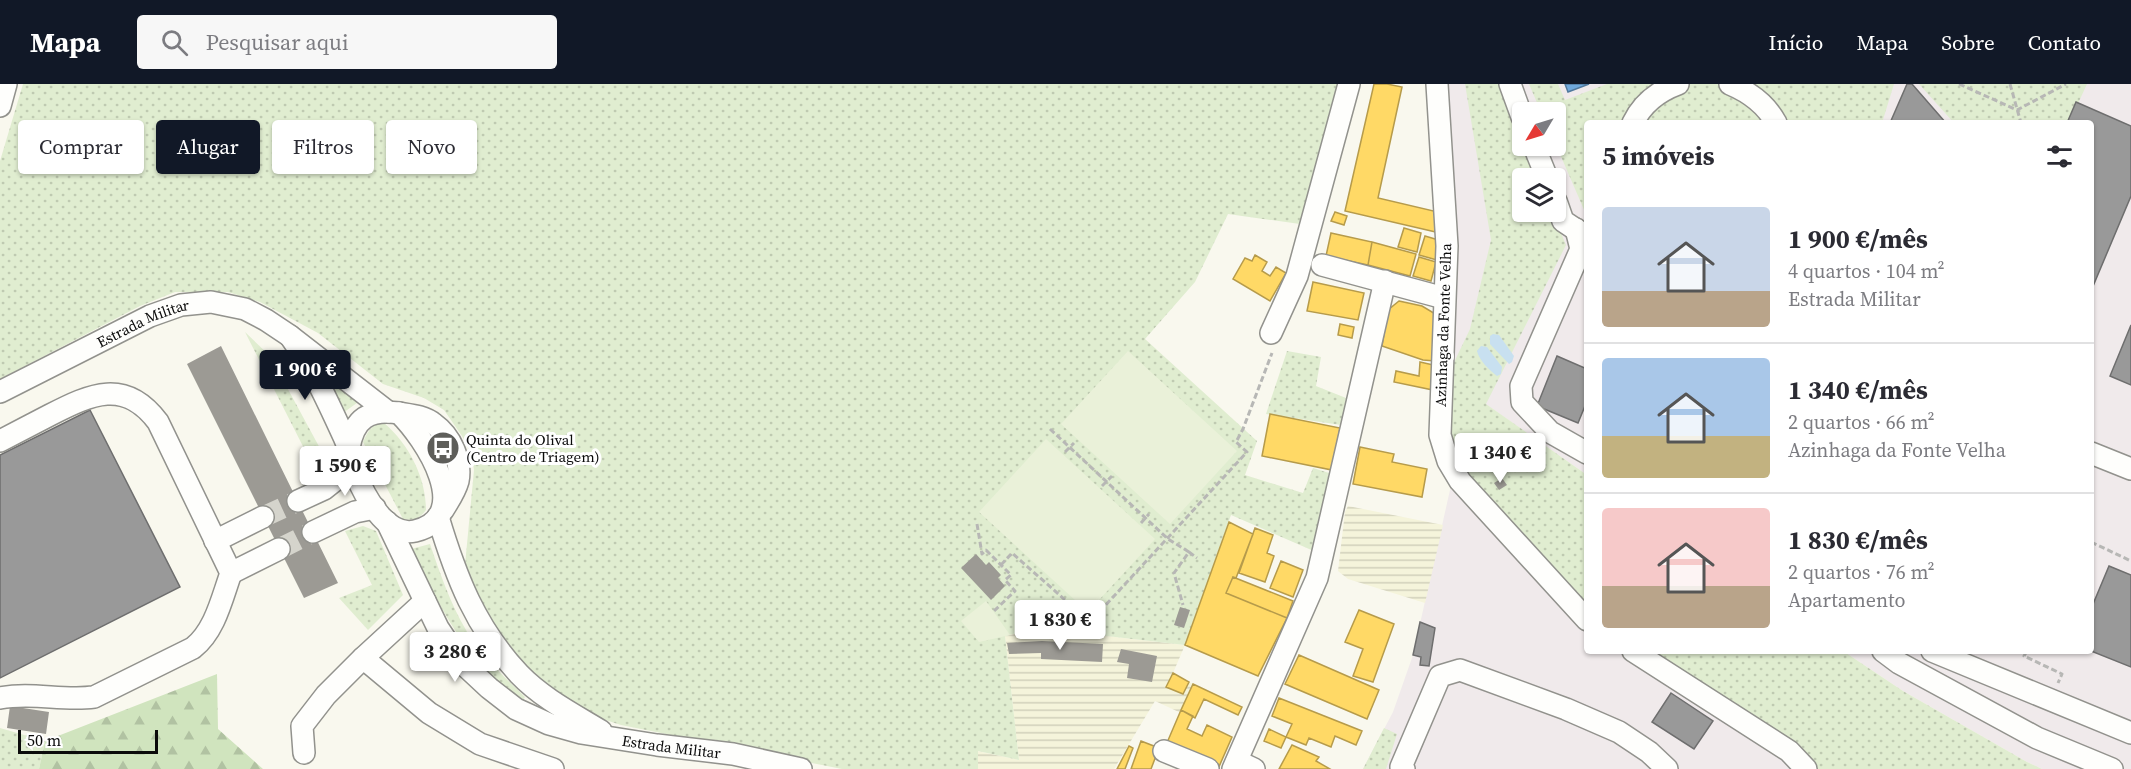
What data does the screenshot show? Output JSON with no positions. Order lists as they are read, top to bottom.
{
  "streets": {
    "street": ["Estrada Militar", "Azinhaga da Fonte Velha"]
  },
  "places": {
    "bus stop": ["Quinta do Olival (Centro de Triagem)"]
  },
  "scale_bar": "50 m",
  "north": "bottom left",
  "page": {
    "header": "Mapa",
    "search": "Pesquisar aqui",
    "nav": [
      "Início",
      "Mapa",
      "Sobre",
      "Contato"
    ],
    "chip": [
      "Comprar",
      "Alugar",
      "Filtros",
      "Novo"
    ],
    "heading": "5 imóveis",
    "list": [
      {
        "name": "1 900 €/mês",
        "note": "4 quartos · 104 m² · Estrada Militar"
      },
      {
        "name": "1 340 €/mês",
        "note": "2 quartos · 66 m² · Azinhaga da Fonte Velha"
      },
      {
        "name": "1 830 €/mês",
        "note": "2 quartos · 76 m² · Apartamento"
      }
    ],
    "price": [
      "1 900 €",
      "1 340 €",
      "1 590 €",
      "1 830 €",
      "3 280 €"
    ],
    "scale": "50 m"
  }
}
